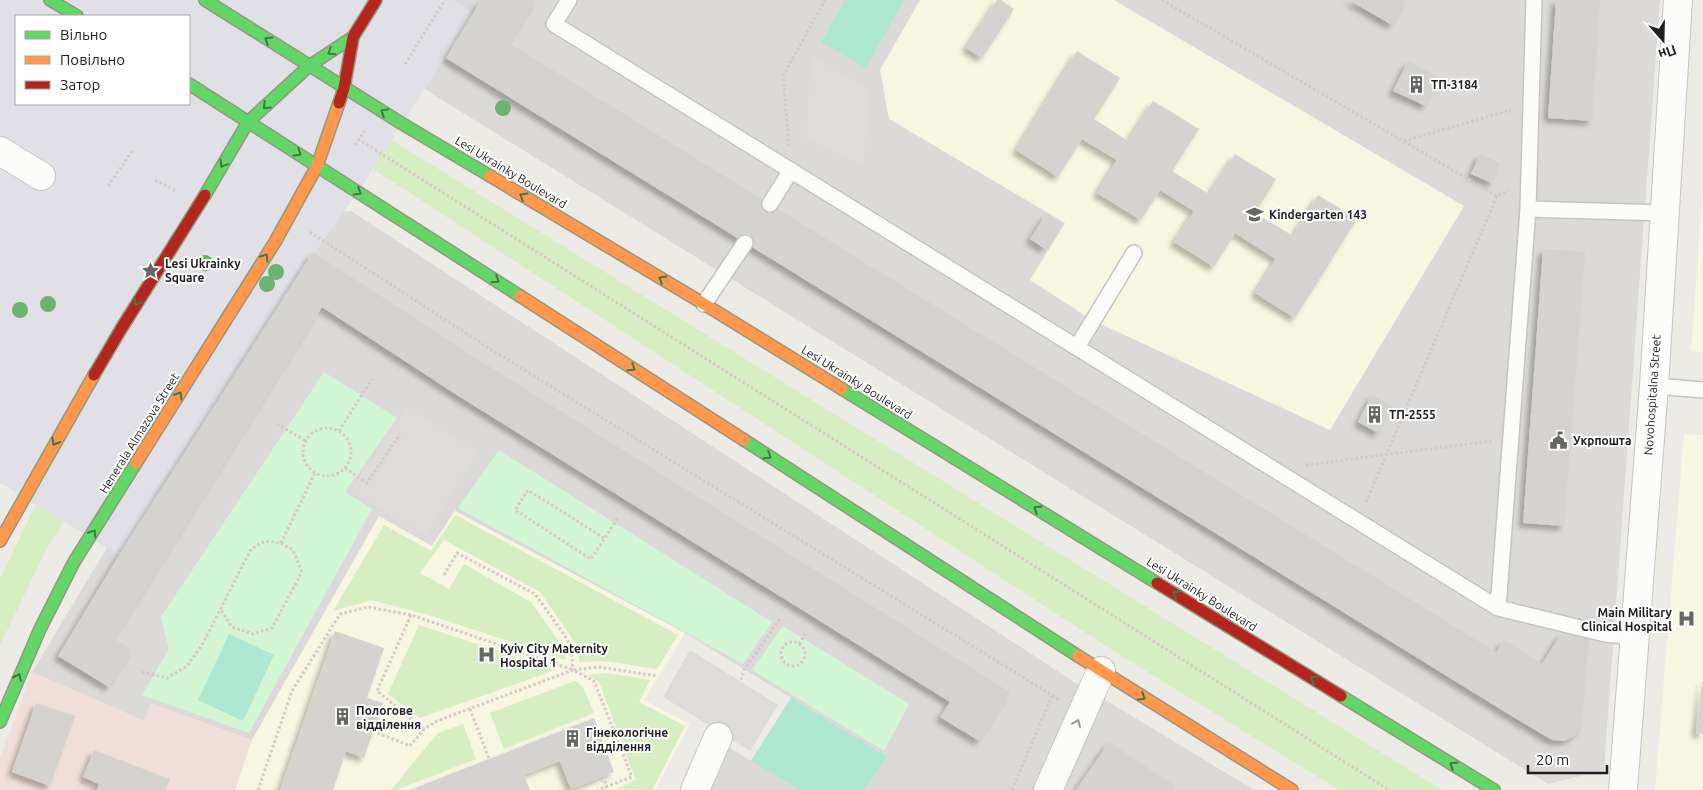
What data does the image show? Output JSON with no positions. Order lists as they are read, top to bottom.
{
  "streets": {
    "main road": ["Lesi Ukrainky Boulevard", "Henerala Almazova Street"],
    "street": ["Novohospitalna Street"]
  },
  "places": {
    "building": [
      "ТП-3184",
      "ТП-2555",
      "Пологове відділення",
      "Гінекологічне відділення"
    ],
    "school or university": ["Kindergarten 143"],
    "place": ["Lesi Ukrainky Square"],
    "public building": ["Укрпошта"],
    "hospital": ["Main Military Clinical Hospital", "Kyiv City Maternity Hospital 1"]
  },
  "legend": ["Вільно", "Повільно", "Затор"],
  "scale_bar": "20 m",
  "north": "bottom"
}
